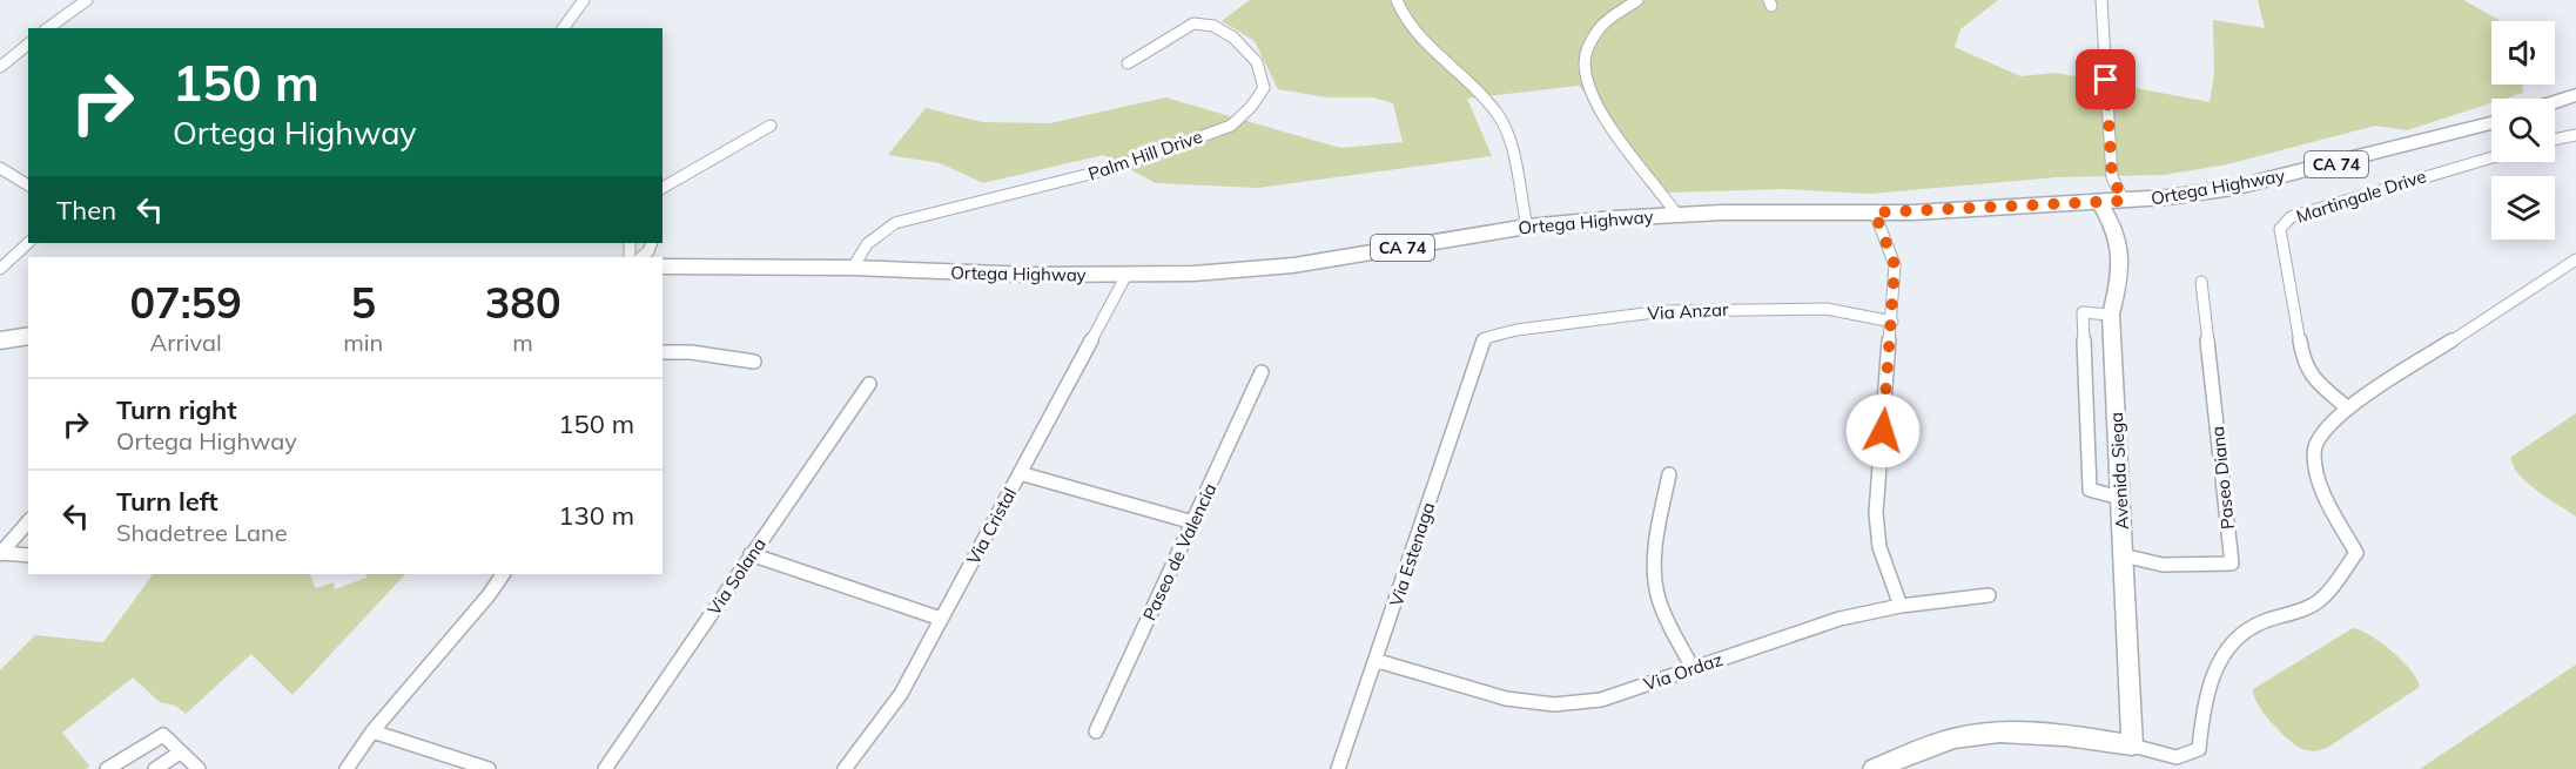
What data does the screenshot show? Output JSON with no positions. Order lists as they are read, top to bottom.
{
  "streets": {
    "main road": ["CA 74", "Ortega Highway"],
    "street": [
      "Palm Hill Drive",
      "Martingale Drive",
      "Via Anzar",
      "Avenida Siega",
      "Paseo Diana",
      "Via Cristal",
      "Paseo de Valencia",
      "Via Estenaga",
      "Via Solana",
      "Via Ordaz"
    ]
  },
  "crossings": [
    ["Palm Hill Drive", "Ortega Highway"],
    ["Ortega Highway", "Avenida Siega"],
    ["Ortega Highway", "Via Cristal"],
    ["Via Anzar", "Via Estenaga"],
    ["Avenida Siega", "Paseo Diana"],
    ["Via Estenaga", "Via Ordaz"]
  ],
  "page": {
    "turn": ["150 m", "Ortega Highway"],
    "then": "Then",
    "eta": [
      "07:59",
      "Arrival",
      "5",
      "min",
      "380",
      "m"
    ],
    "list": [
      {
        "name": "Turn right",
        "note": "Ortega Highway",
        "value": "150 m"
      },
      {
        "name": "Turn left",
        "note": "Shadetree Lane",
        "value": "130 m"
      }
    ]
  }
}
